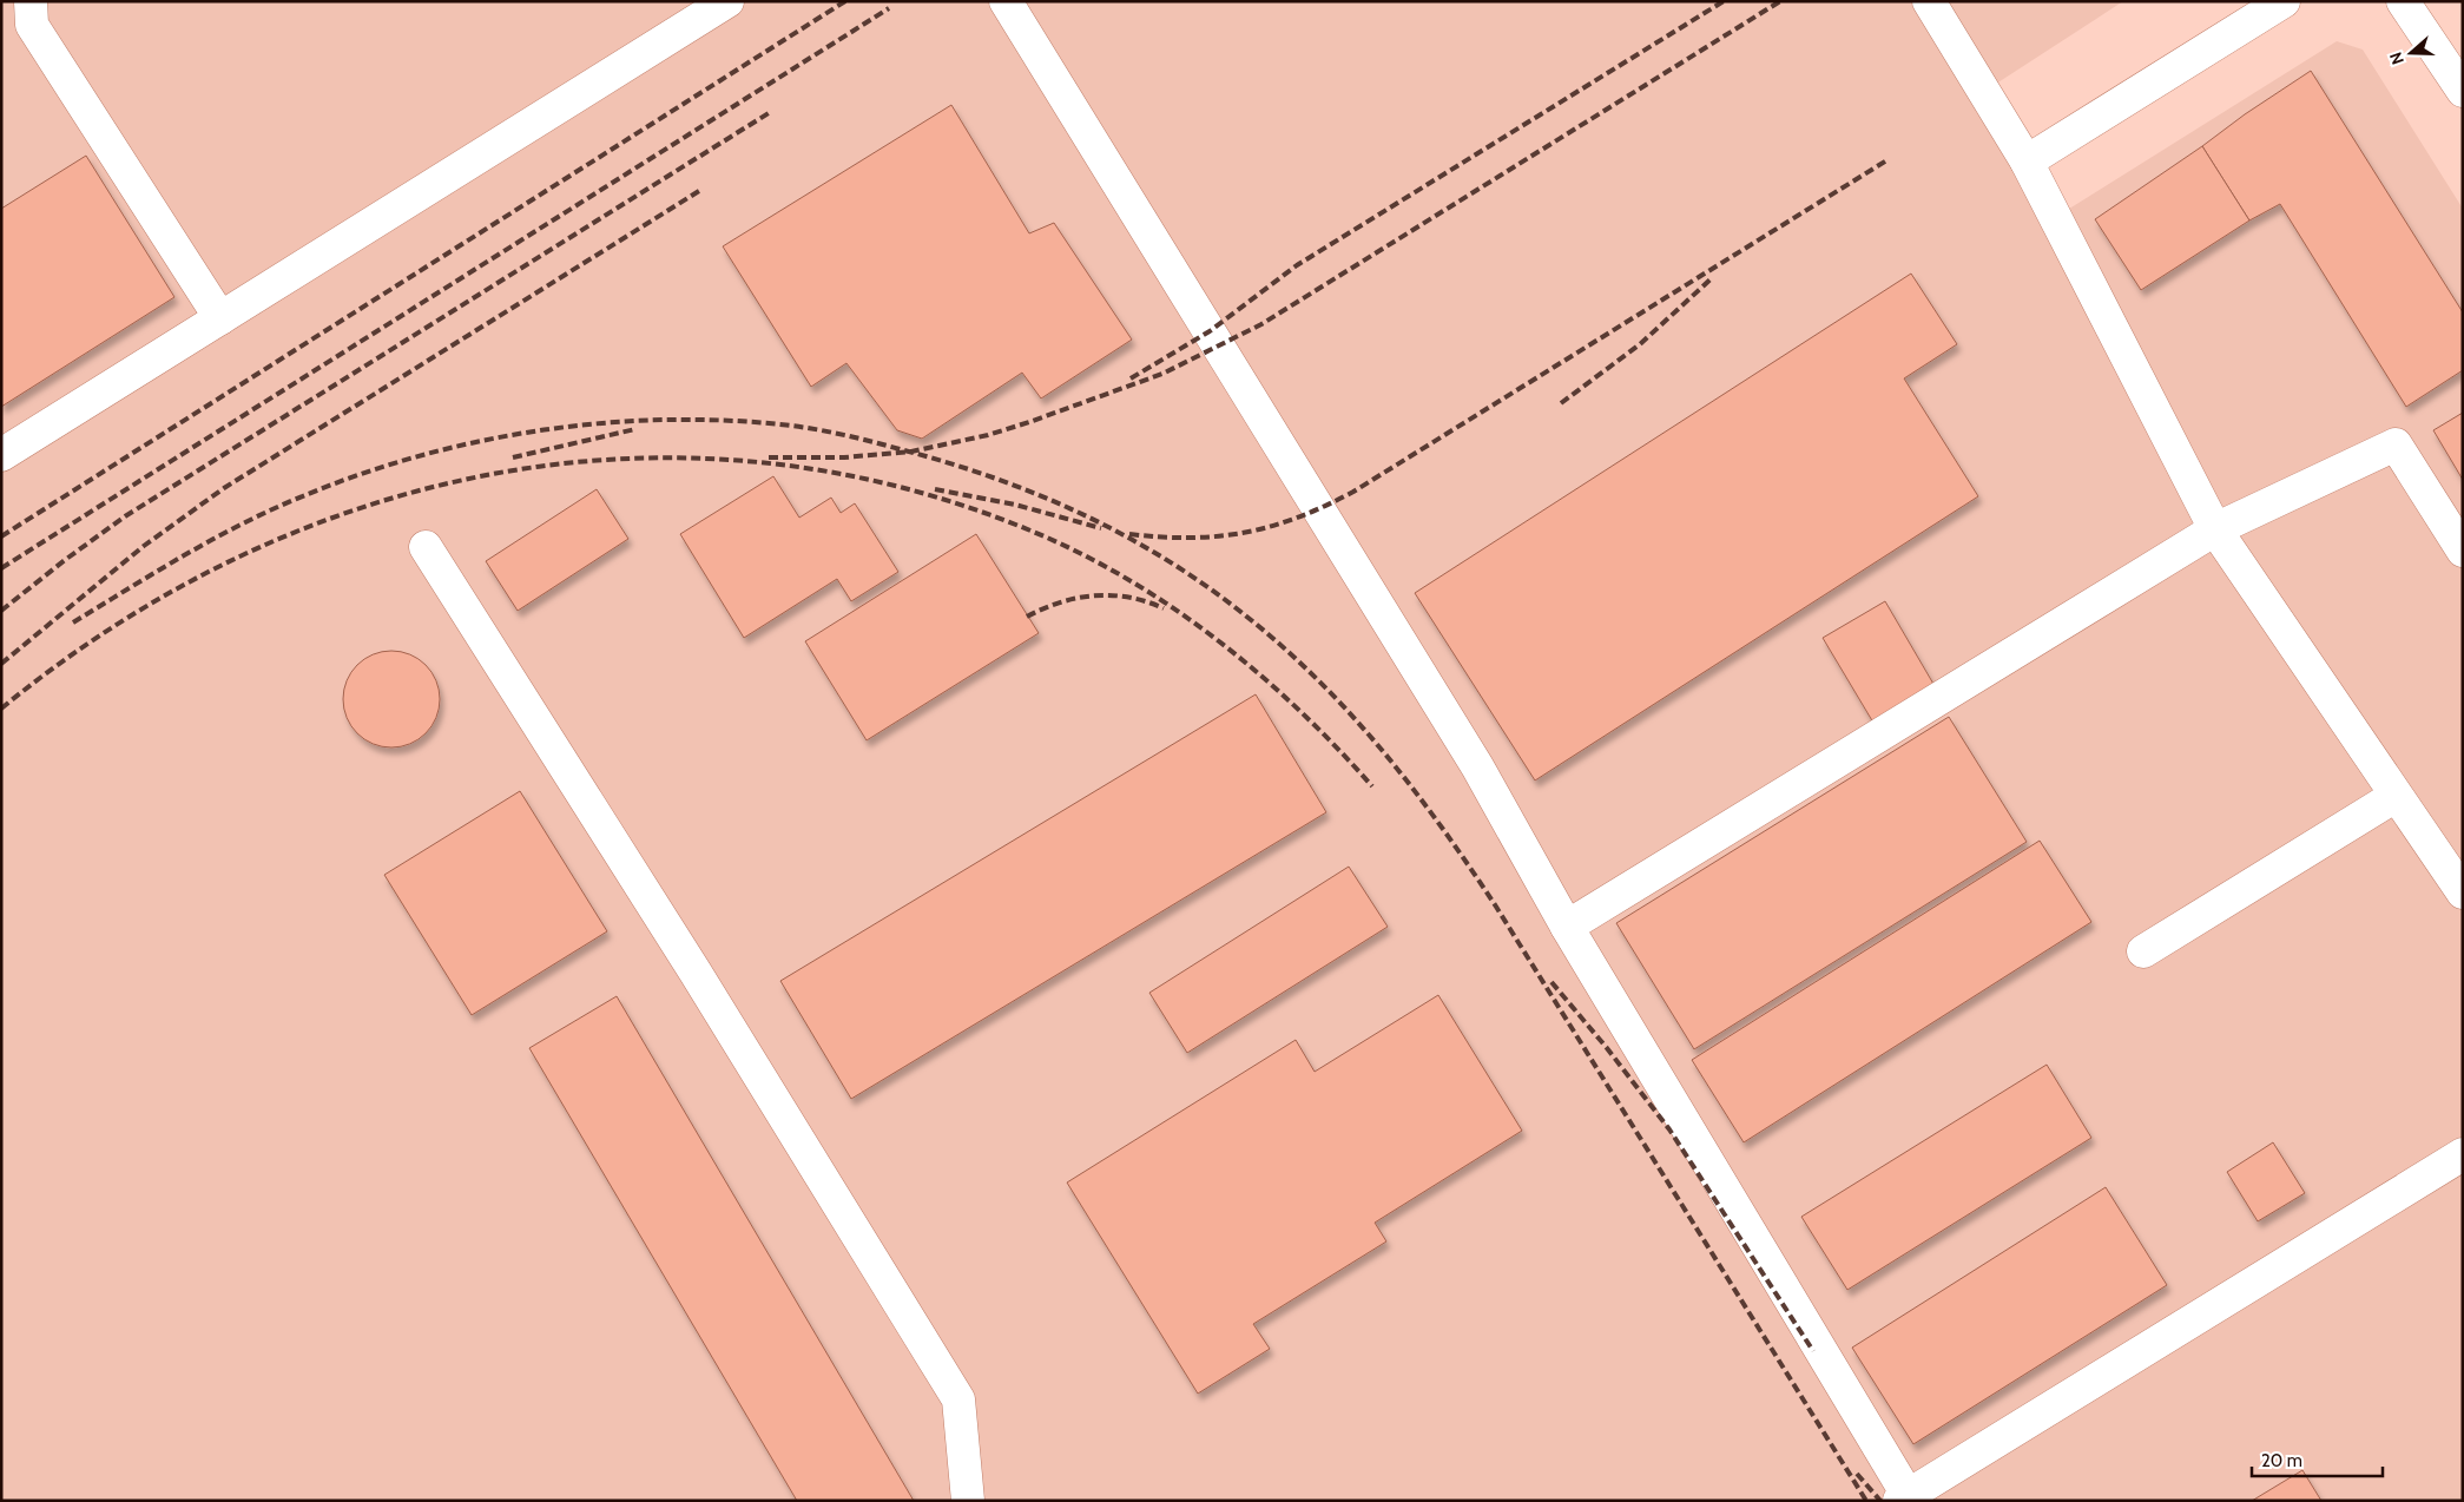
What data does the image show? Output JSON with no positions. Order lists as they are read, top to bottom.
{
  "scale_bar": "20 m",
  "north": "left"
}
